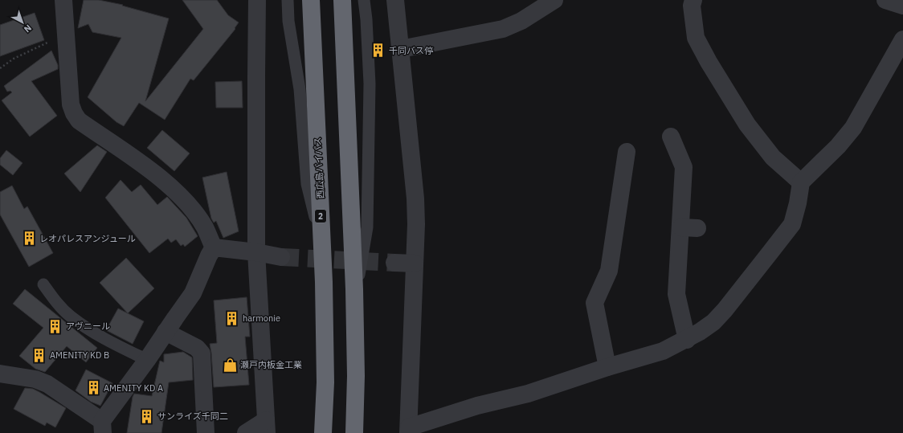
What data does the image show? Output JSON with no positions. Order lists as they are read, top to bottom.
{
  "streets": {
    "highway": ["西広島バイパス", "2"]
  },
  "places": {
    "building": [
      "千同バス停",
      "レオパレスアンジュール",
      "harmonie",
      "アヴニール",
      "AMENITY KD B",
      "AMENITY KD A",
      "サンライズ千同二"
    ],
    "shop": ["瀬戸内板金工業"]
  },
  "north": "bottom right"
}
